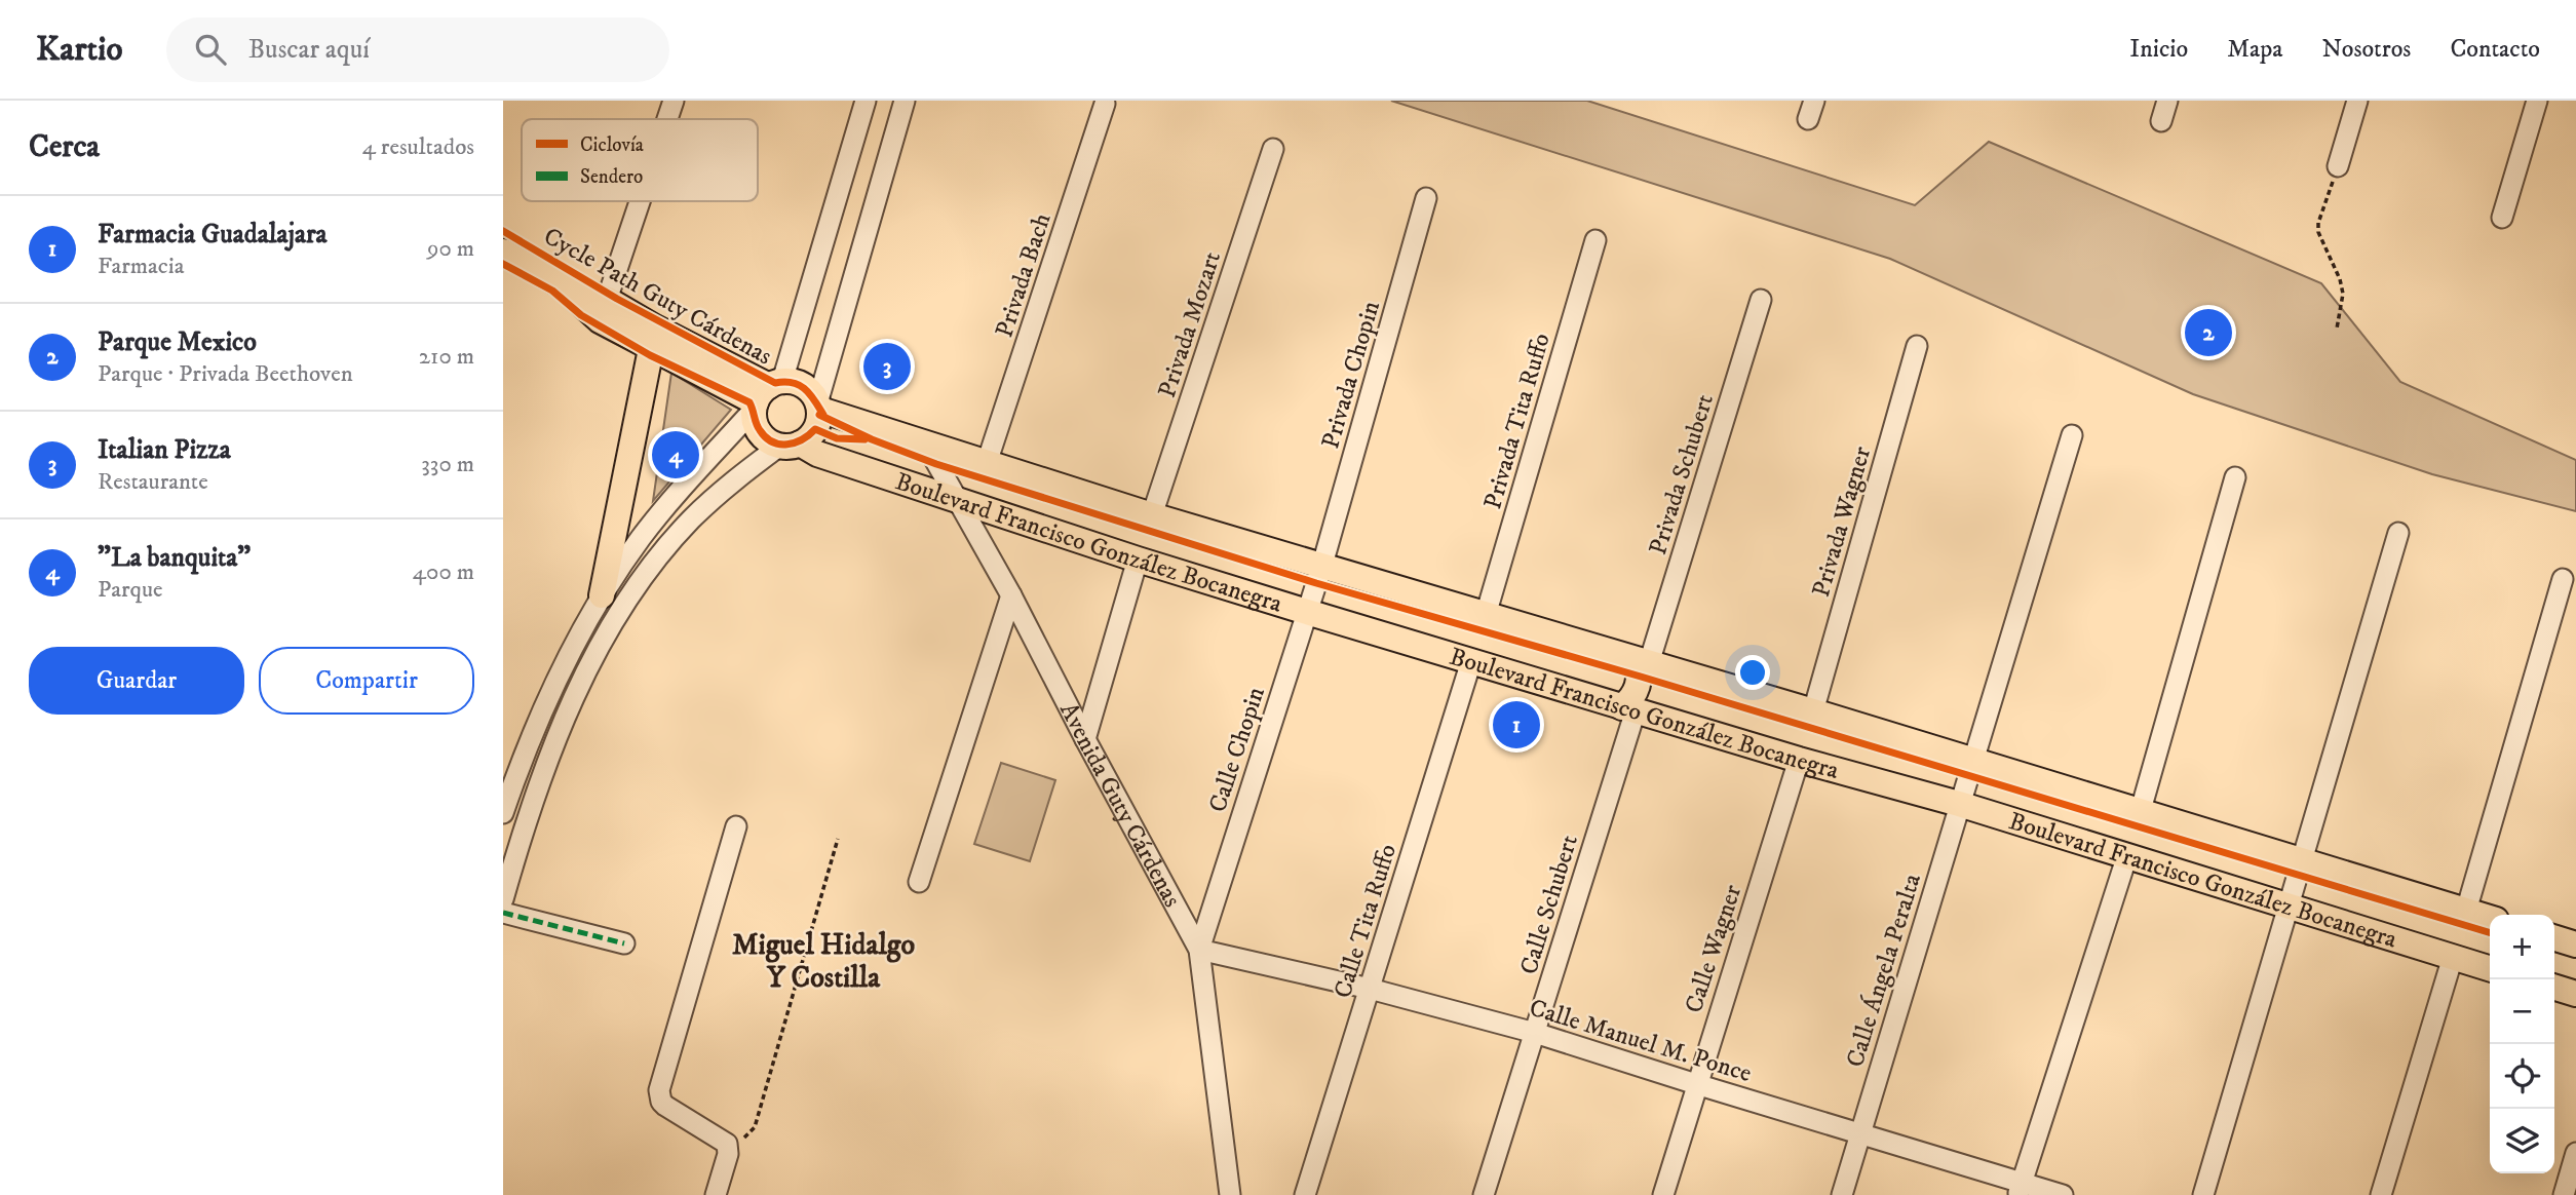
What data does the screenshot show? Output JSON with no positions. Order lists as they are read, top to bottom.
{
  "streets": {
    "main road": ["Boulevard Francisco González Bocanegra"],
    "street": [
      "Privada Bach",
      "Privada Mozart",
      "Privada Chopin",
      "Privada Tita Ruffo",
      "Privada Schubert",
      "Privada Wagner",
      "Calle Chopin",
      "Avenida Guty Cárdenas",
      "Calle Schubert",
      "Calle Tita Ruffo",
      "Calle Wagner",
      "Calle Ángela Peralta",
      "Calle Manuel M. Ponce"
    ],
    "cycle path": ["Cycle Path Guty Cárdenas"]
  },
  "crossings": [
    ["Privada Bach", "Boulevard Francisco González Bocanegra"],
    ["Privada Mozart", "Boulevard Francisco González Bocanegra"],
    ["Privada Chopin", "Boulevard Francisco González Bocanegra"],
    ["Privada Chopin", "Calle Chopin"],
    ["Privada Tita Ruffo", "Boulevard Francisco González Bocanegra"],
    ["Privada Schubert", "Boulevard Francisco González Bocanegra"],
    ["Privada Wagner", "Boulevard Francisco González Bocanegra"],
    ["Boulevard Francisco González Bocanegra", "Calle Chopin"],
    ["Boulevard Francisco González Bocanegra", "Avenida Guty Cárdenas"],
    ["Boulevard Francisco González Bocanegra", "Calle Schubert"],
    ["Boulevard Francisco González Bocanegra", "Calle Tita Ruffo"],
    ["Boulevard Francisco González Bocanegra", "Calle Wagner"],
    ["Boulevard Francisco González Bocanegra", "Calle Ángela Peralta"],
    ["Calle Chopin", "Avenida Guty Cárdenas"],
    ["Calle Chopin", "Calle Manuel M. Ponce"],
    ["Avenida Guty Cárdenas", "Calle Manuel M. Ponce"],
    ["Calle Schubert", "Calle Manuel M. Ponce"],
    ["Calle Tita Ruffo", "Calle Manuel M. Ponce"],
    ["Calle Wagner", "Calle Manuel M. Ponce"],
    ["Calle Ángela Peralta", "Calle Manuel M. Ponce"]
  ],
  "districts": ["Miguel Hidalgo Y Costilla"],
  "legend": ["Ciclovía", "Sendero"],
  "page": {
    "header": "Kartio",
    "search": "Buscar aquí",
    "nav": [
      "Inicio",
      "Mapa",
      "Nosotros",
      "Contacto"
    ],
    "heading": ["Cerca", "4 resultados"],
    "list": [
      {
        "mark": "1",
        "name": "Farmacia Guadalajara",
        "note": "Farmacia",
        "value": "90 m"
      },
      {
        "mark": "2",
        "name": "Parque Mexico",
        "note": "Parque · Privada Beethoven",
        "value": "210 m"
      },
      {
        "mark": "3",
        "name": "Italian Pizza",
        "note": "Restaurante",
        "value": "330 m"
      },
      {
        "mark": "4",
        "name": "\"La banquita\"",
        "note": "Parque",
        "value": "400 m"
      }
    ],
    "pins": [
      "2",
      "3",
      "4",
      "1"
    ],
    "buttons": ["Guardar", "Compartir"],
    "map_buttons": ["+", "−"]
  }
}
